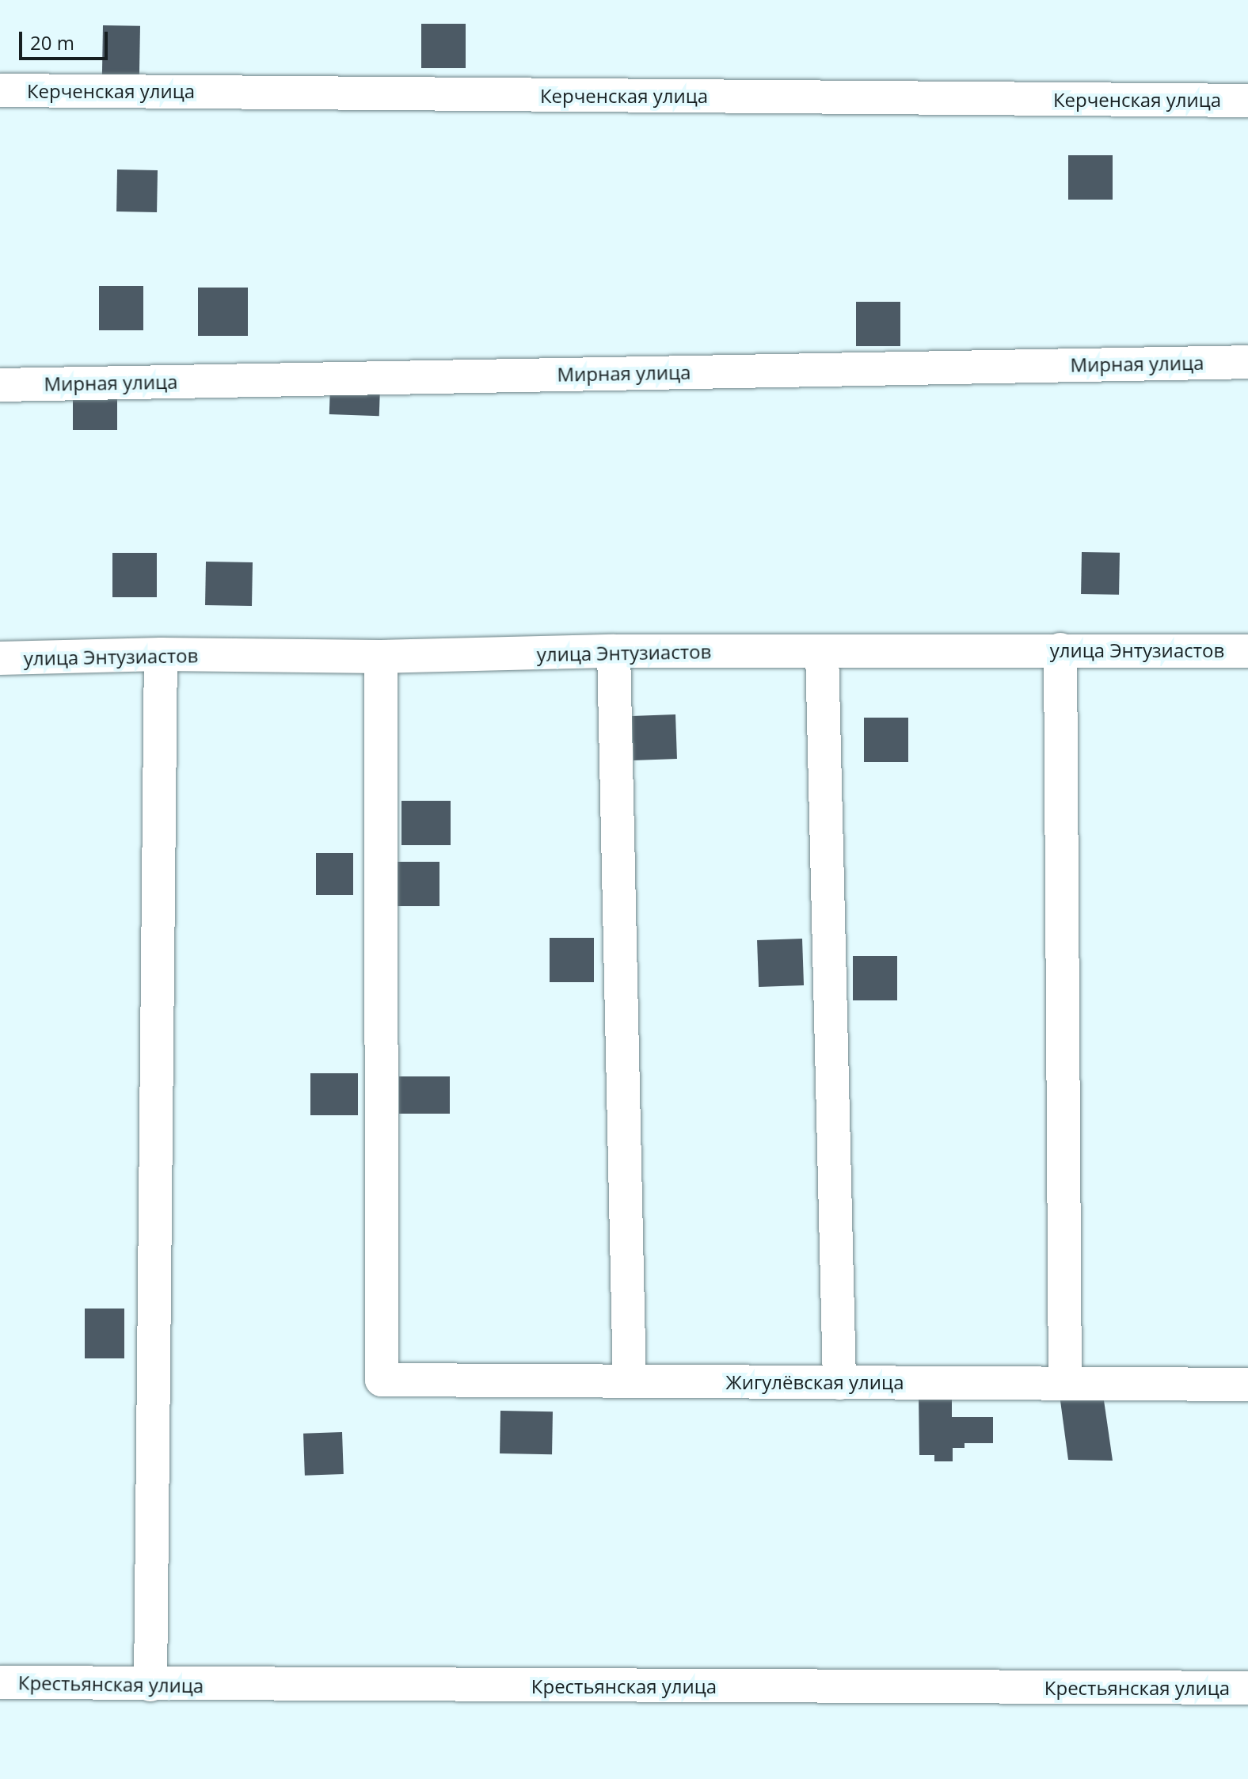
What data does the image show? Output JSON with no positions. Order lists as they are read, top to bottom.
{
  "streets": {
    "street": [
      "Керченская улица",
      "Мирная улица",
      "улица Энтузиастов",
      "Жигулёвская улица",
      "Крестьянская улица"
    ]
  },
  "crossings": [
    ["улица Энтузиастов", "Жигулёвская улица"]
  ],
  "scale_bar": "20 m"
}
